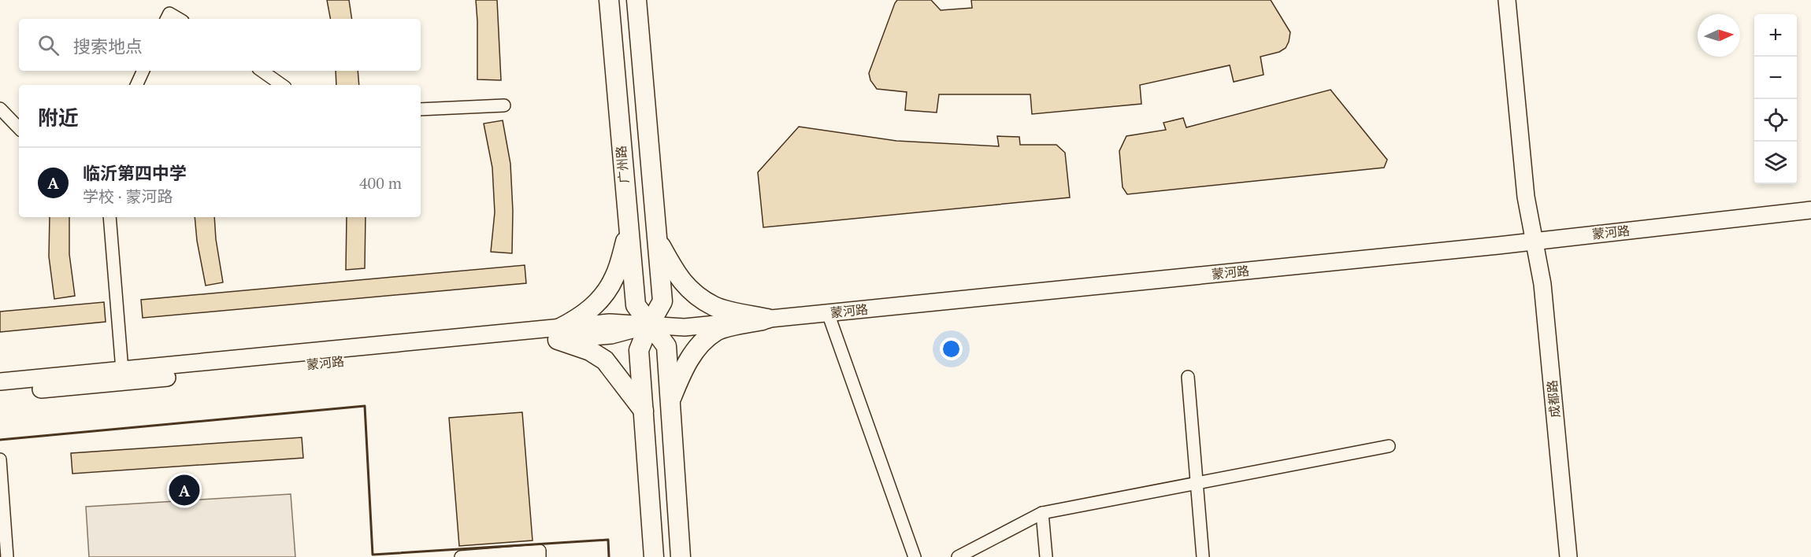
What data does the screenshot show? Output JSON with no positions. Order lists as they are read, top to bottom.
{
  "streets": {
    "main road": ["广州路"],
    "street": ["蒙河路", "成都路"]
  },
  "crossings": [
    ["广州路", "蒙河路"],
    ["蒙河路", "成都路"]
  ],
  "north": "right",
  "page": {
    "map_buttons": ["+", "−"],
    "search": "搜索地点",
    "heading": "附近",
    "list": [
      {
        "mark": "A",
        "name": "临沂第四中学",
        "note": "学校 · 蒙河路",
        "value": "400 m"
      }
    ],
    "pins": "A"
  }
}
